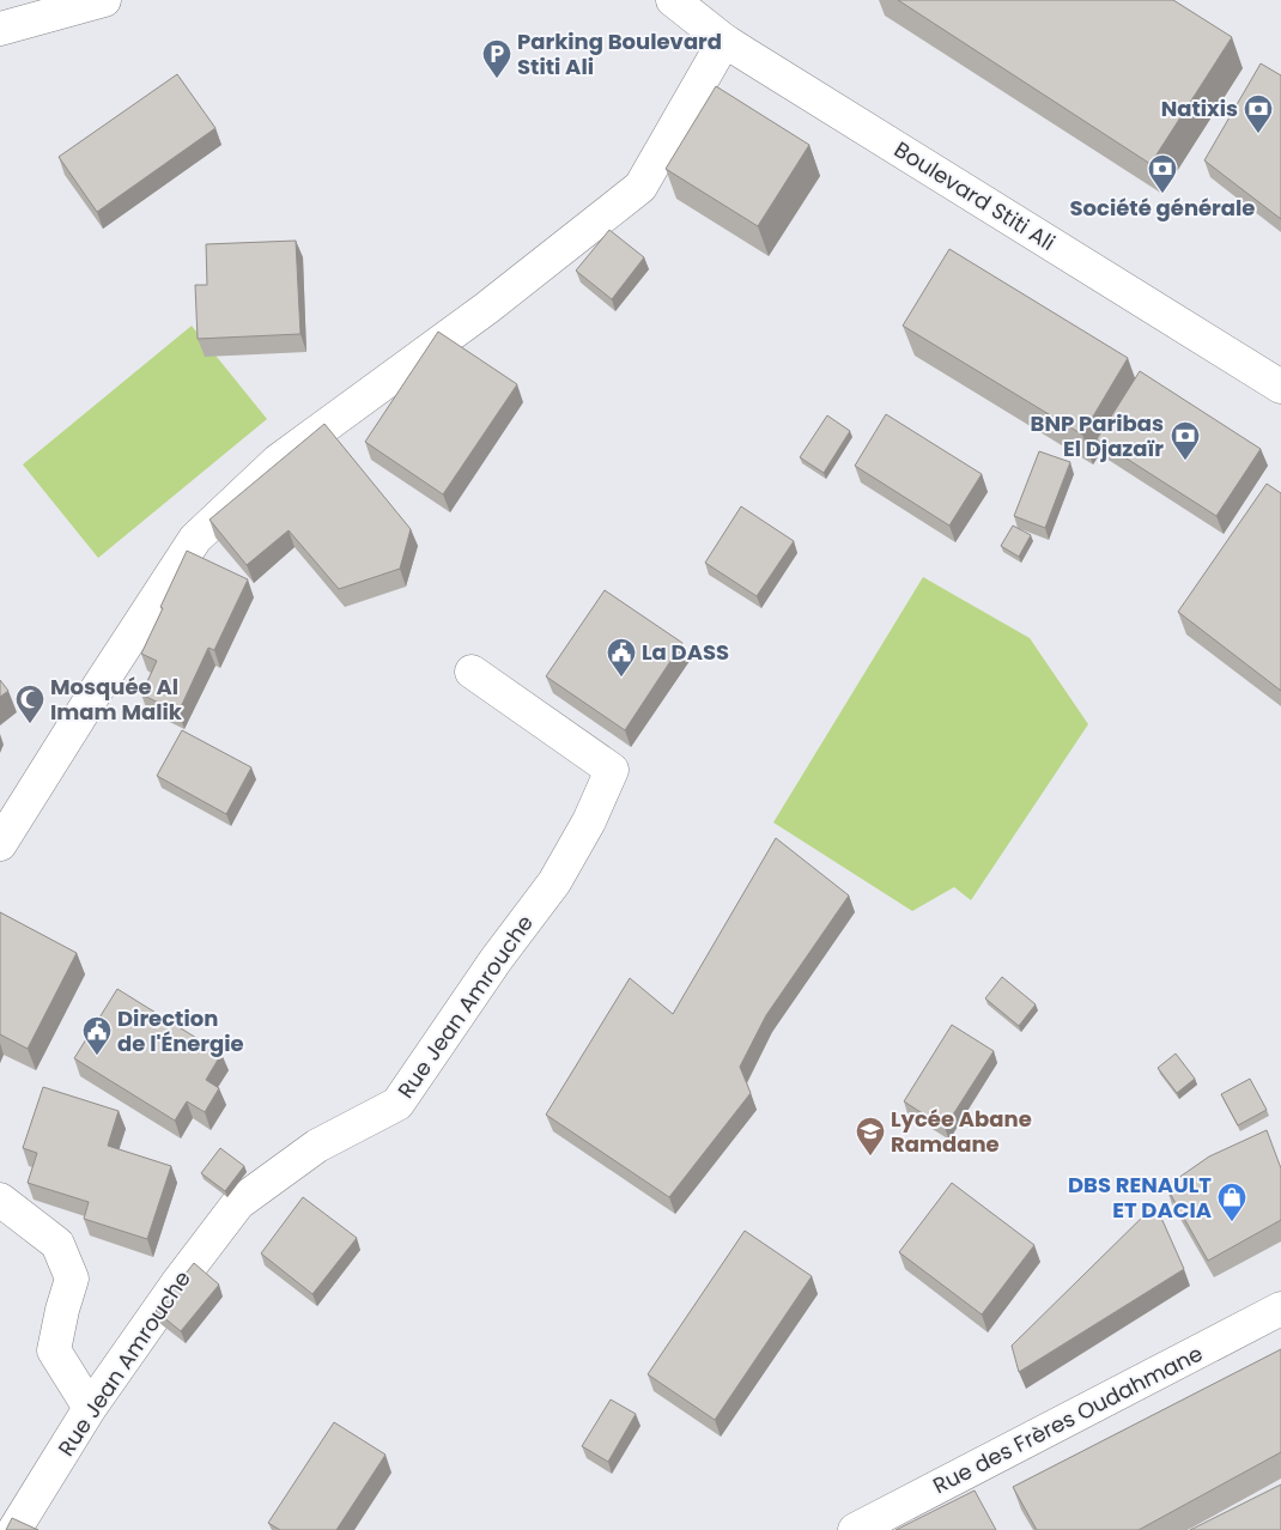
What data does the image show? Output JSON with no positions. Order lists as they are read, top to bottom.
{
  "streets": {
    "street": ["Boulevard Stiti Ali", "Rue Jean Amrouche", "Rue des Frères Oudahmane"]
  },
  "places": {
    "parking": ["Parking Boulevard Stiti Ali"],
    "bank": ["Natixis", "Société générale", "BNP Paribas El Djazaïr"],
    "public building": ["La DASS", "Direction de l'Énergie"],
    "mosque": ["Mosquée Al Imam Malik"],
    "school or university": ["Lycée Abane Ramdane"],
    "shop": ["DBS RENAULT ET DACIA"]
  }
}
